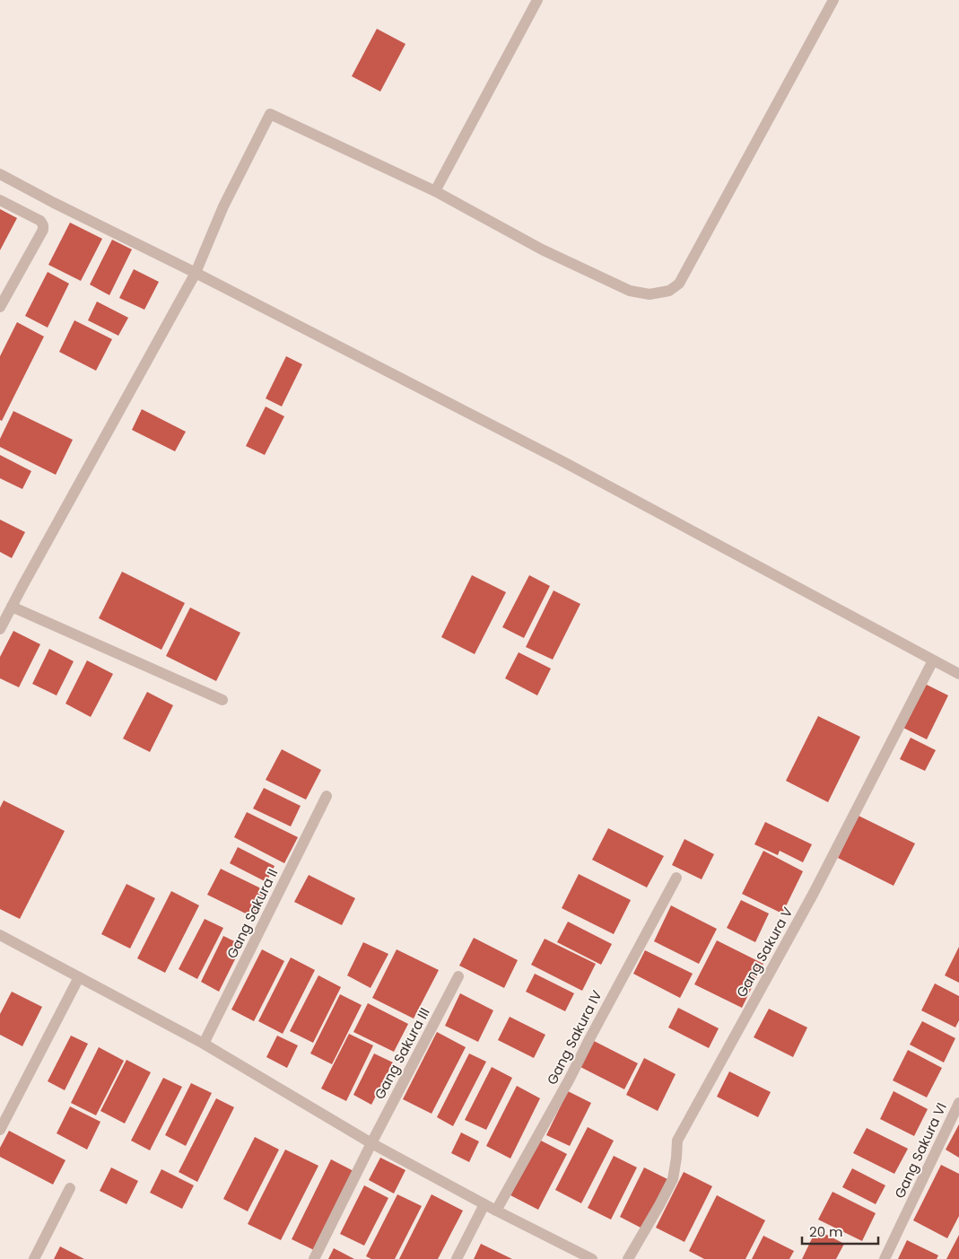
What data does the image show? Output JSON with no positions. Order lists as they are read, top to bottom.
{
  "streets": {
    "street": [
      "Gang Sakura II",
      "Gang Sakura V",
      "Gang Sakura IV",
      "Gang Sakura III",
      "Gang Sakura VI"
    ]
  },
  "scale_bar": "20 m"
}
